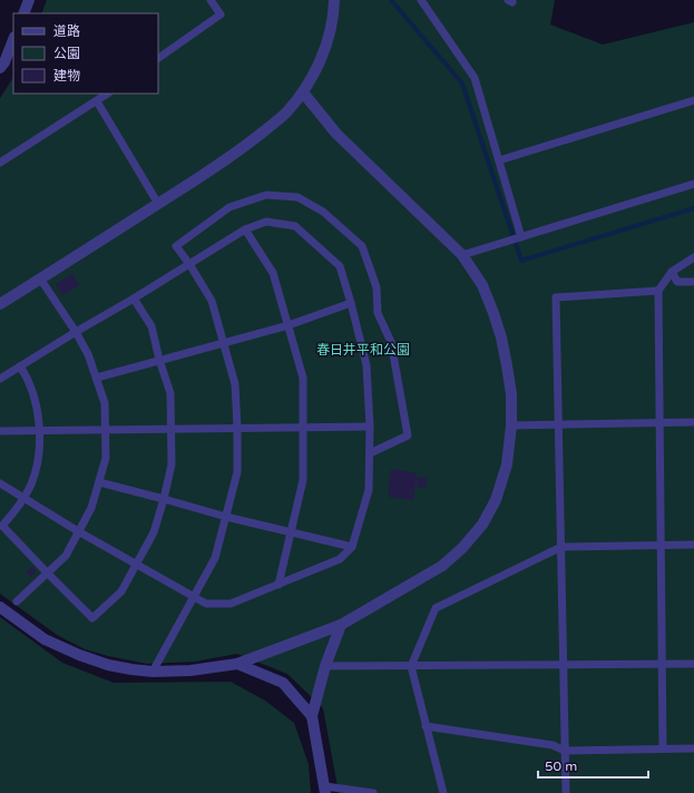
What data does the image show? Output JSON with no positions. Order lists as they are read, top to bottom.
{
  "parks": ["春日井平和公園"],
  "legend": ["道路", "公園", "建物"],
  "scale_bar": "50 m"
}
